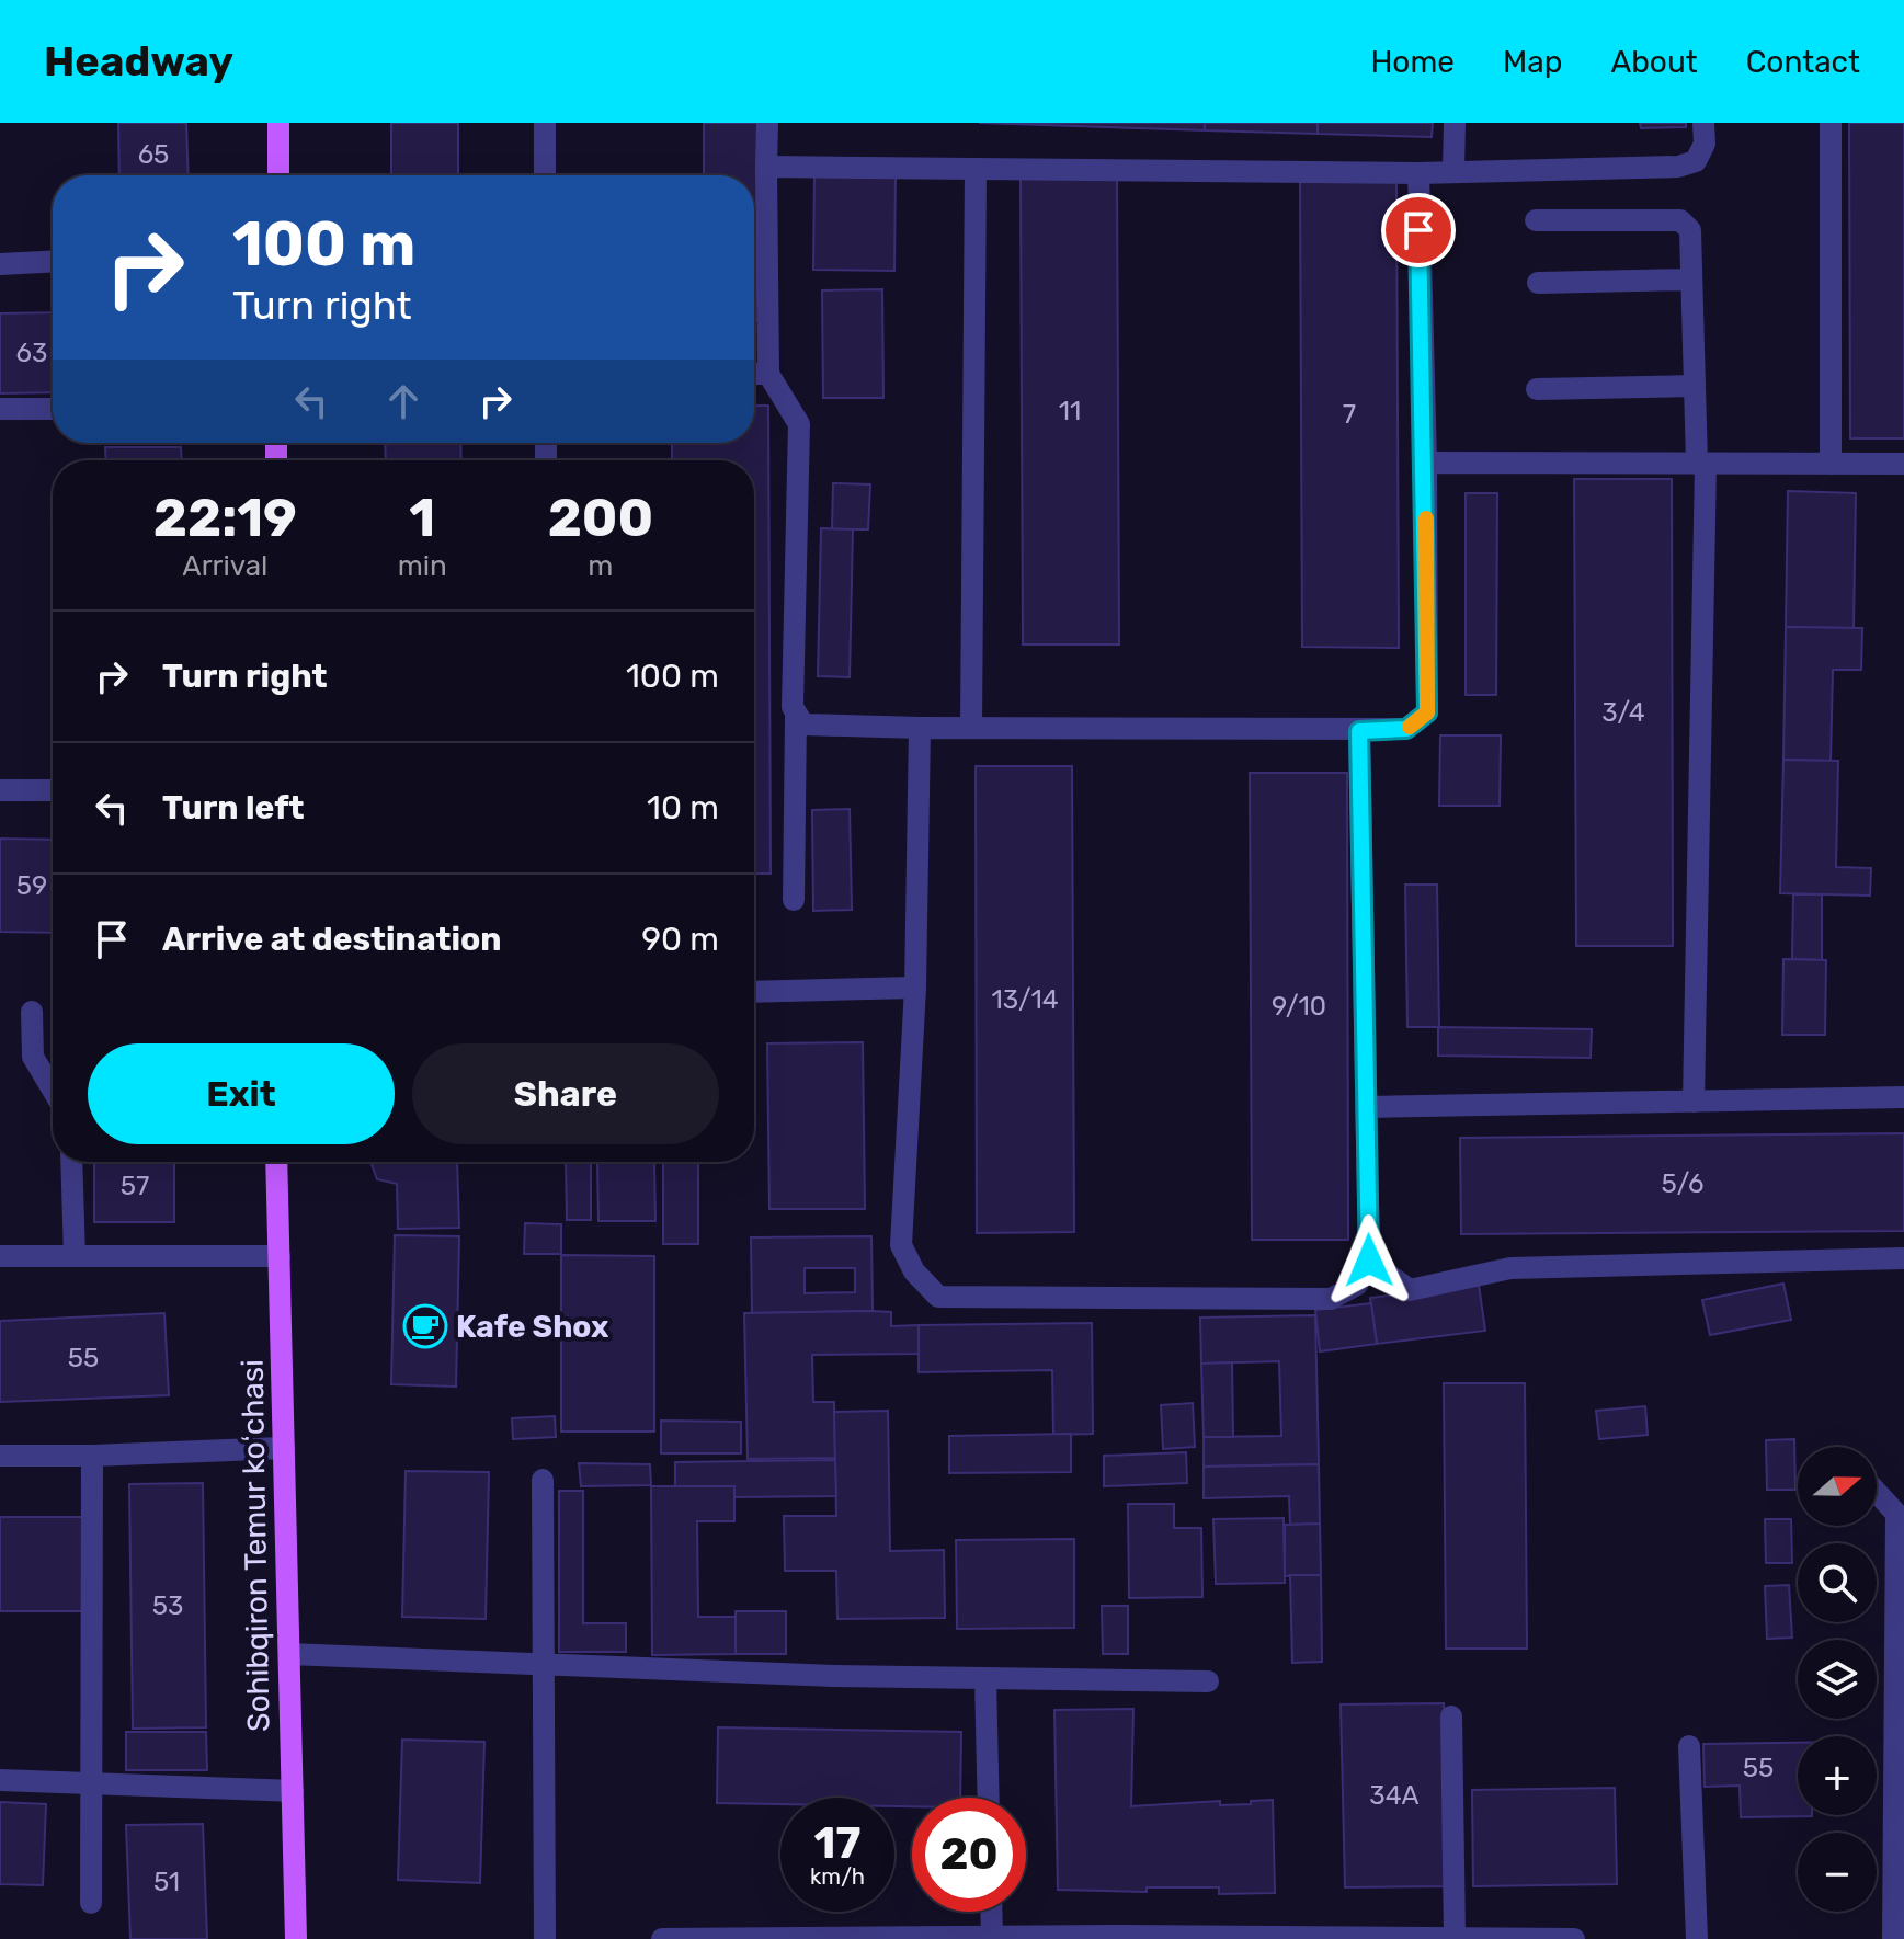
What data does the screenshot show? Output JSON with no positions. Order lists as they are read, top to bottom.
{
  "streets": {
    "main road": ["Sohibqiron Temur koʻchasi"]
  },
  "places": {
    "cafe": ["Kafe Shox"]
  },
  "house_numbers": [
    "65",
    "63",
    "11",
    "7",
    "3/4",
    "59",
    "13/14",
    "9/10",
    "5/6",
    "57",
    "55",
    "53",
    "55",
    "34А",
    "51"
  ],
  "north": "right",
  "page": {
    "header": "Headway",
    "nav": [
      "Home",
      "Map",
      "About",
      "Contact"
    ],
    "turn": ["100 m", "Turn right"],
    "eta": [
      "22:19",
      "Arrival",
      "1",
      "min",
      "200",
      "m"
    ],
    "list": [
      {
        "name": "Turn right",
        "value": "100 m"
      },
      {
        "name": "Turn left",
        "value": "10 m"
      },
      {
        "name": "Arrive at destination",
        "value": "90 m"
      }
    ],
    "buttons": ["Exit", "Share"],
    "map_buttons": ["+", "−"],
    "speed": "17 km/h",
    "limit": "20"
  }
}
